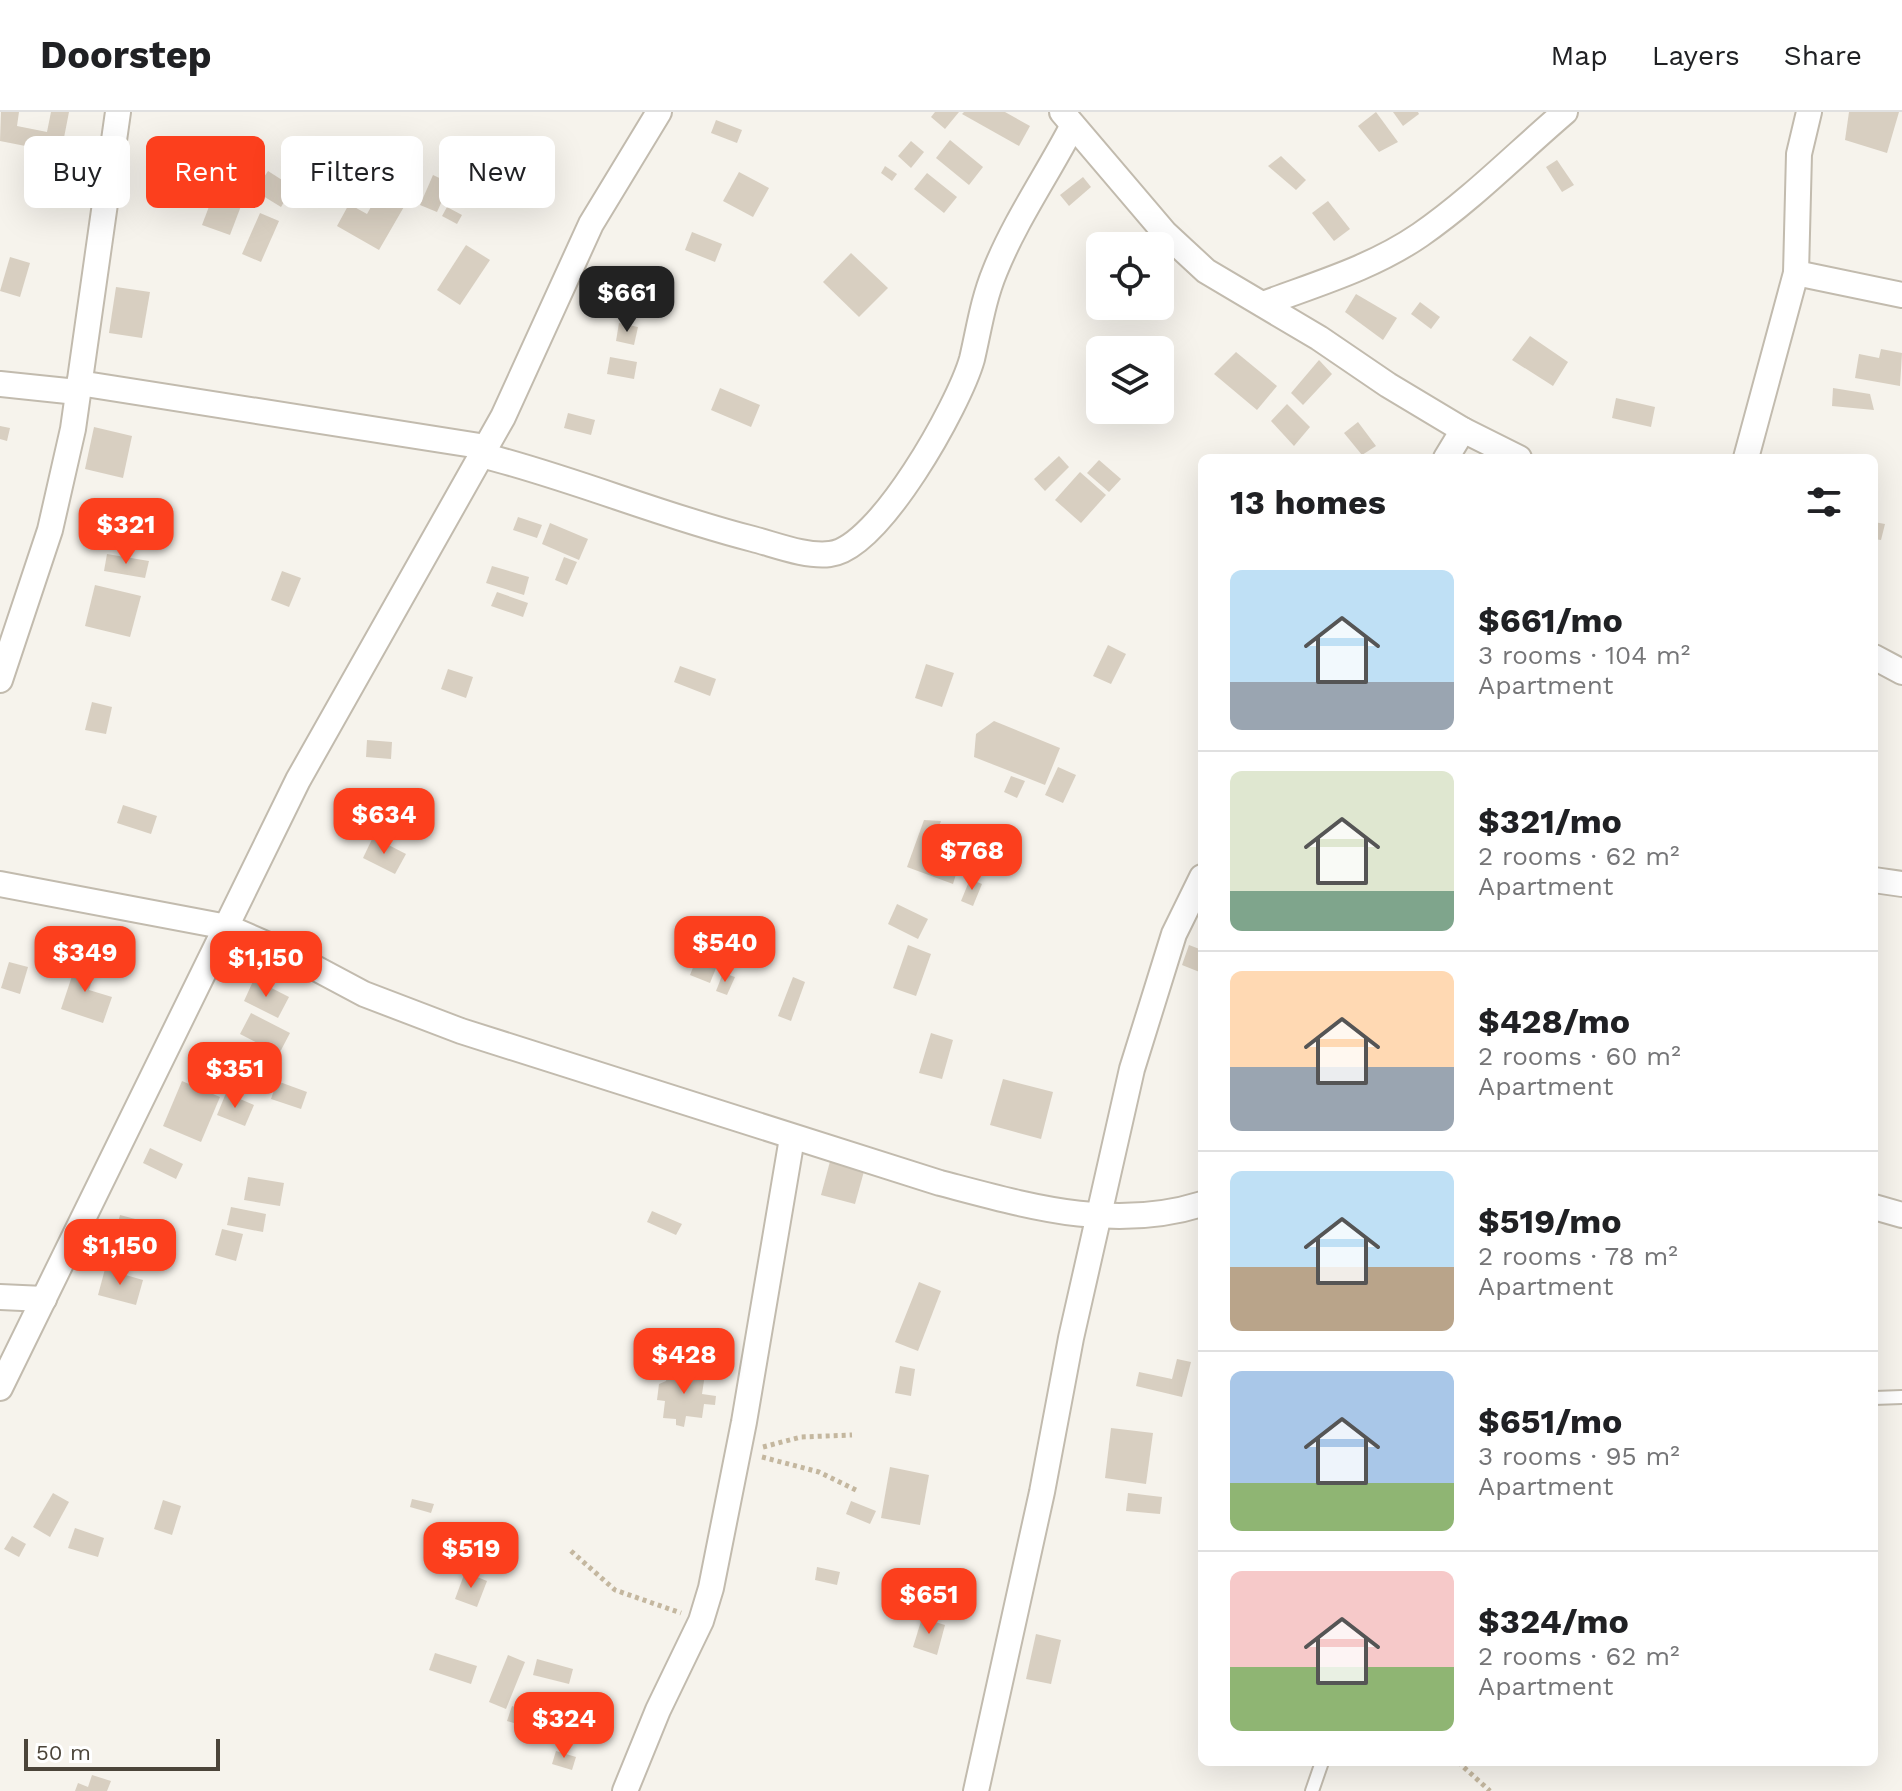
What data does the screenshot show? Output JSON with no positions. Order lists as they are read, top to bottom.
{
  "scale_bar": "50 m",
  "page": {
    "header": "Doorstep",
    "nav": ["Map", "Layers", "Share"],
    "chip": [
      "Buy",
      "Rent",
      "Filters",
      "New"
    ],
    "price": [
      "$661",
      "$321",
      "$634",
      "$768",
      "$540",
      "$349",
      "$1,150",
      "$351",
      "$1,150",
      "$428",
      "$519",
      "$651",
      "$324"
    ],
    "heading": "13 homes",
    "list": [
      {
        "name": "$661/mo",
        "note": "3 rooms · 104 m² · Apartment"
      },
      {
        "name": "$321/mo",
        "note": "2 rooms · 62 m² · Apartment"
      },
      {
        "name": "$428/mo",
        "note": "2 rooms · 60 m² · Apartment"
      },
      {
        "name": "$519/mo",
        "note": "2 rooms · 78 m² · Apartment"
      },
      {
        "name": "$651/mo",
        "note": "3 rooms · 95 m² · Apartment"
      },
      {
        "name": "$324/mo",
        "note": "2 rooms · 62 m² · Apartment"
      }
    ],
    "scale": "50 m"
  }
}
